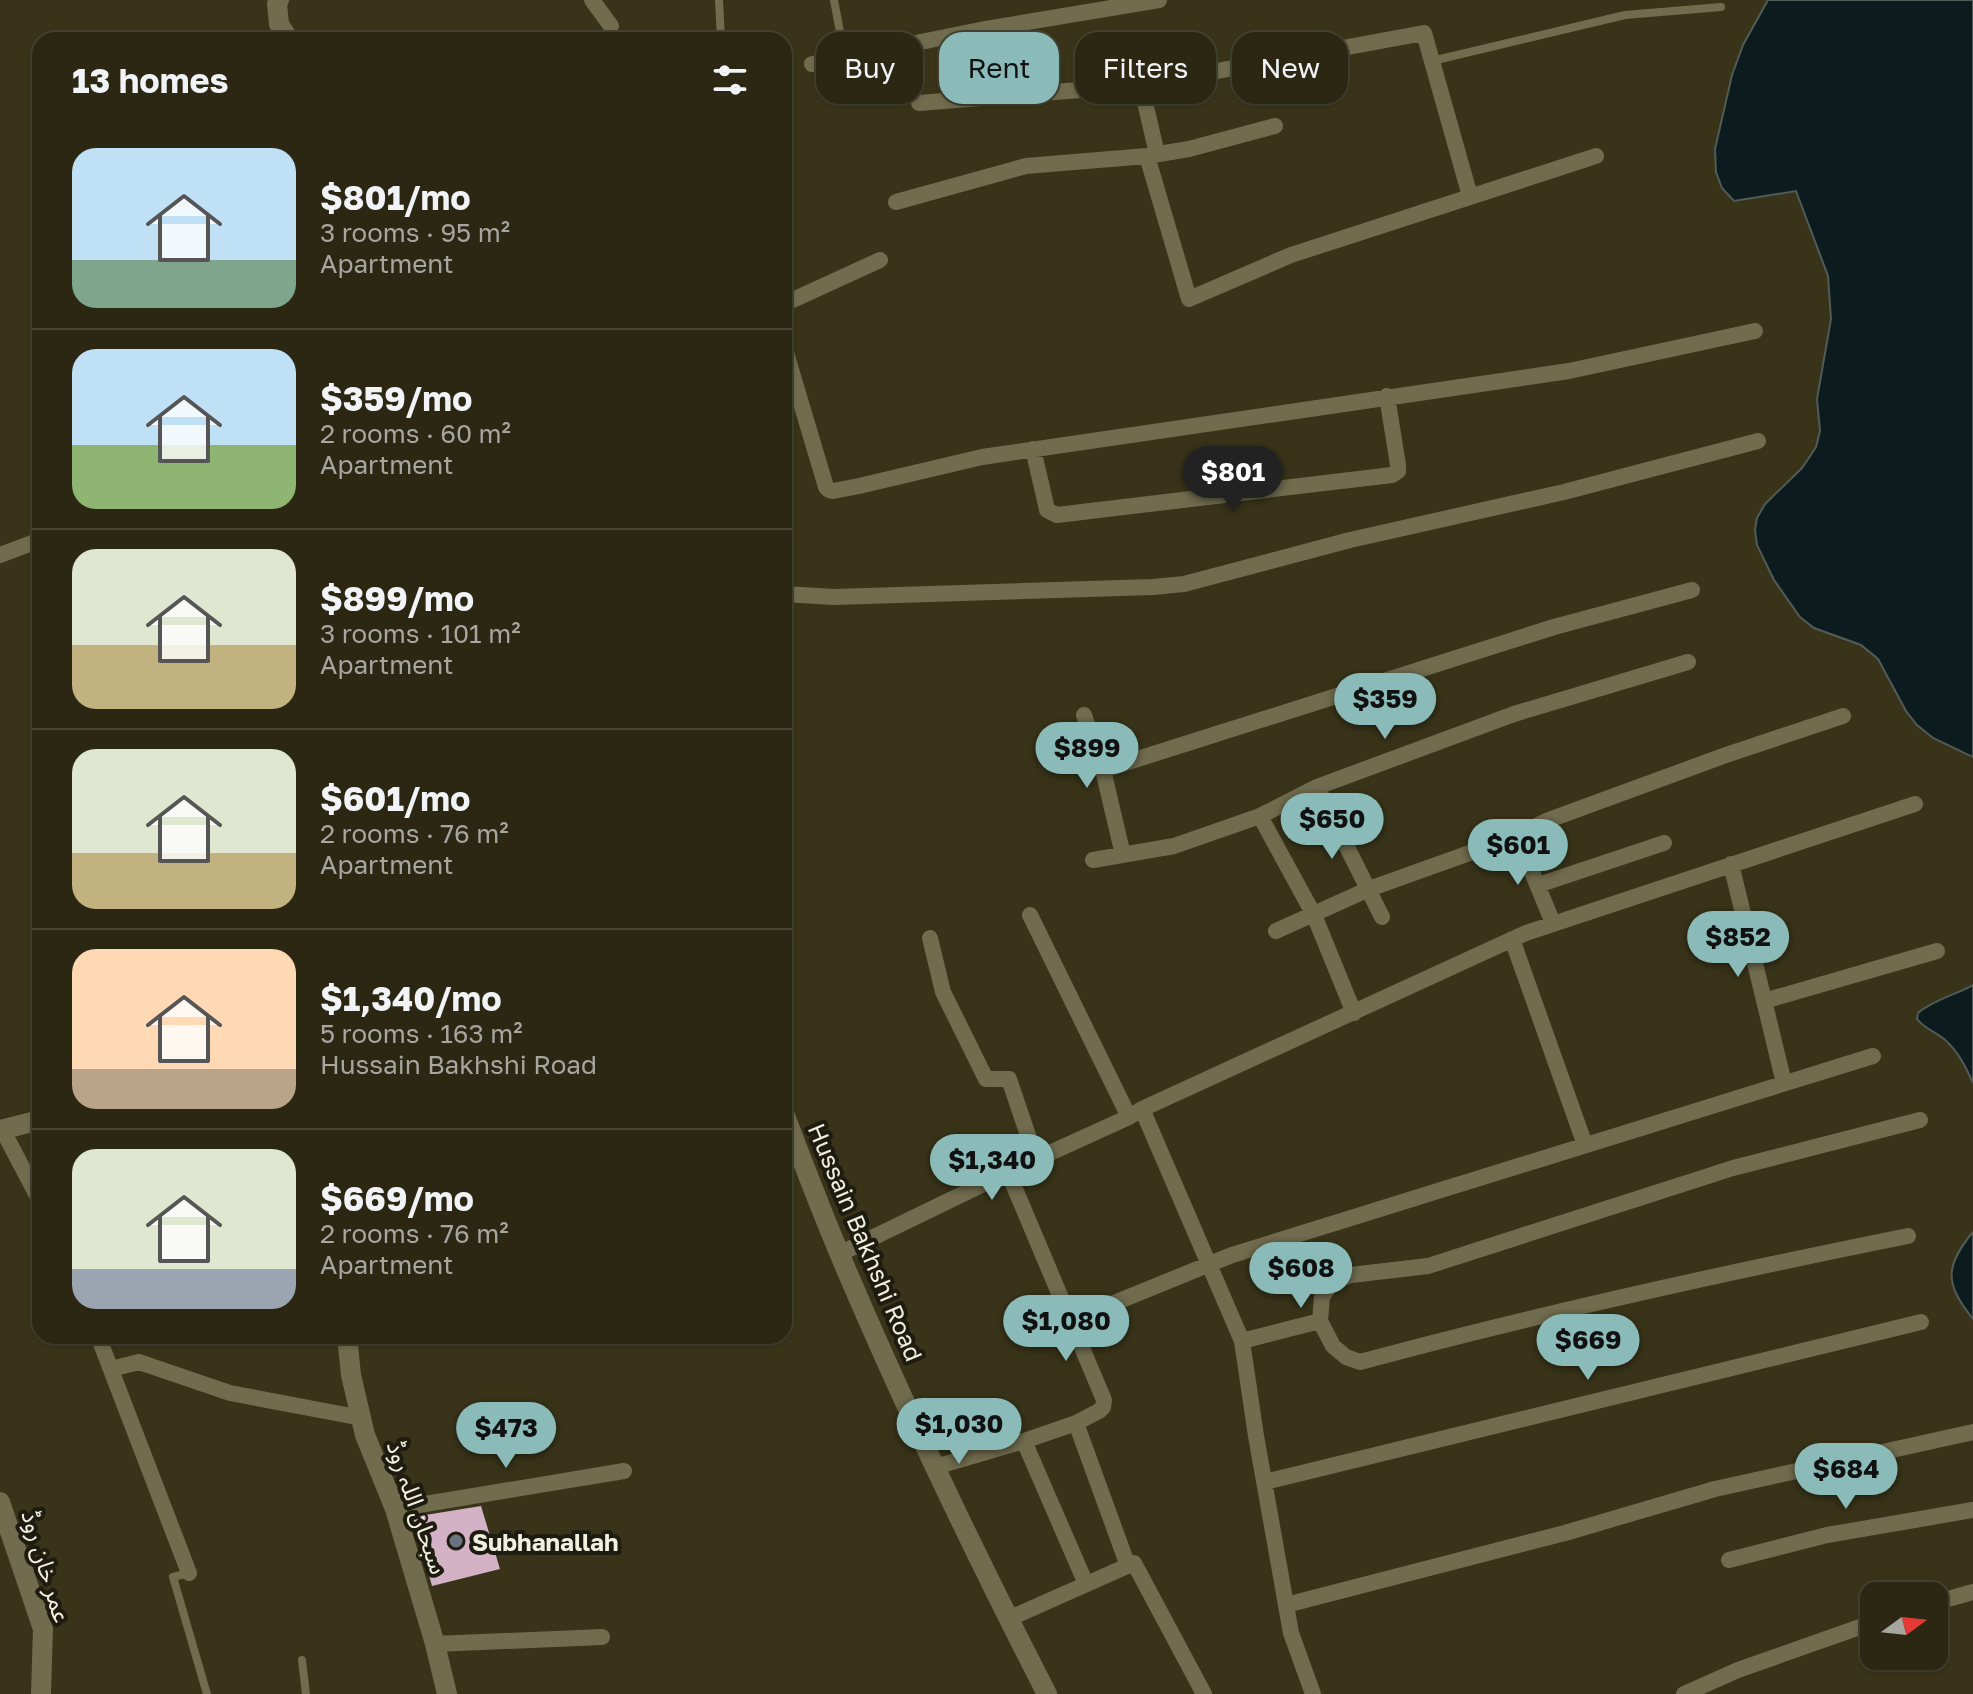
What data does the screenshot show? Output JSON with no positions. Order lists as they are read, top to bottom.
{
  "streets": {
    "street": ["Hussain Bakhshi Road", "سبحان اللہ روڈ", "عمر خان روڈ"]
  },
  "places": ["Subhanallah"],
  "north": "right",
  "page": {
    "chip": [
      "Buy",
      "Rent",
      "Filters",
      "New"
    ],
    "heading": "13 homes",
    "list": [
      {
        "name": "$801/mo",
        "note": "3 rooms · 95 m² · Apartment"
      },
      {
        "name": "$359/mo",
        "note": "2 rooms · 60 m² · Apartment"
      },
      {
        "name": "$899/mo",
        "note": "3 rooms · 101 m² · Apartment"
      },
      {
        "name": "$601/mo",
        "note": "2 rooms · 76 m² · Apartment"
      },
      {
        "name": "$1,340/mo",
        "note": "5 rooms · 163 m² · Hussain Bakhshi Road"
      },
      {
        "name": "$669/mo",
        "note": "2 rooms · 76 m² · Apartment"
      }
    ],
    "price": [
      "$801",
      "$359",
      "$899",
      "$650",
      "$601",
      "$852",
      "$1,340",
      "$608",
      "$1,080",
      "$669",
      "$1,030",
      "$473",
      "$684"
    ]
  }
}
